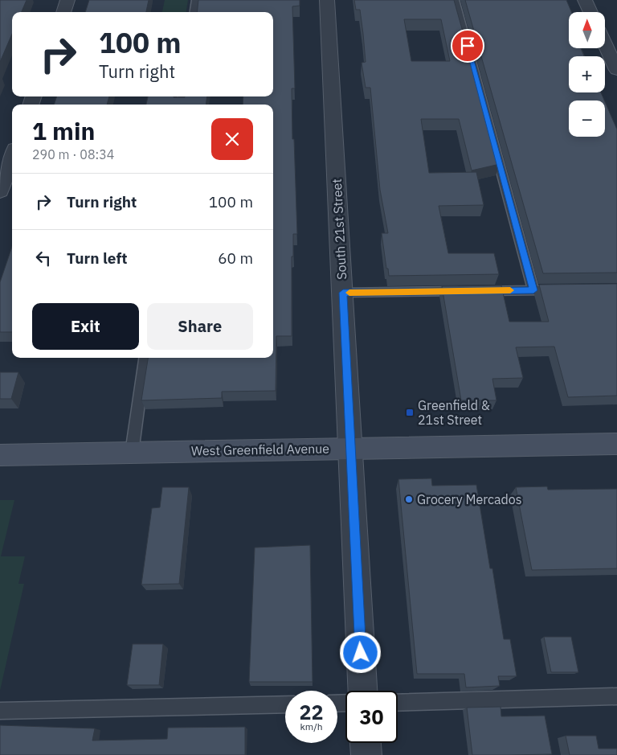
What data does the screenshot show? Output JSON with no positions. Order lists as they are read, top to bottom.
{
  "streets": {
    "main road": ["West Greenfield Avenue"],
    "street": ["South 21st Street"]
  },
  "crossings": [
    ["South 21st Street", "West Greenfield Avenue"]
  ],
  "places": {
    "transit": ["Greenfield & 21st Street"],
    "other": ["Grocery Mercados"]
  },
  "north": "top",
  "page": {
    "map_buttons": ["+", "−"],
    "turn": ["100 m", "Turn right"],
    "heading": ["1 min", "290 m · 08:34"],
    "list": [
      {
        "name": "Turn right",
        "value": "100 m"
      },
      {
        "name": "Turn left",
        "value": "60 m"
      }
    ],
    "buttons": ["Exit", "Share"],
    "speed": "22 km/h",
    "limit": "30"
  }
}
